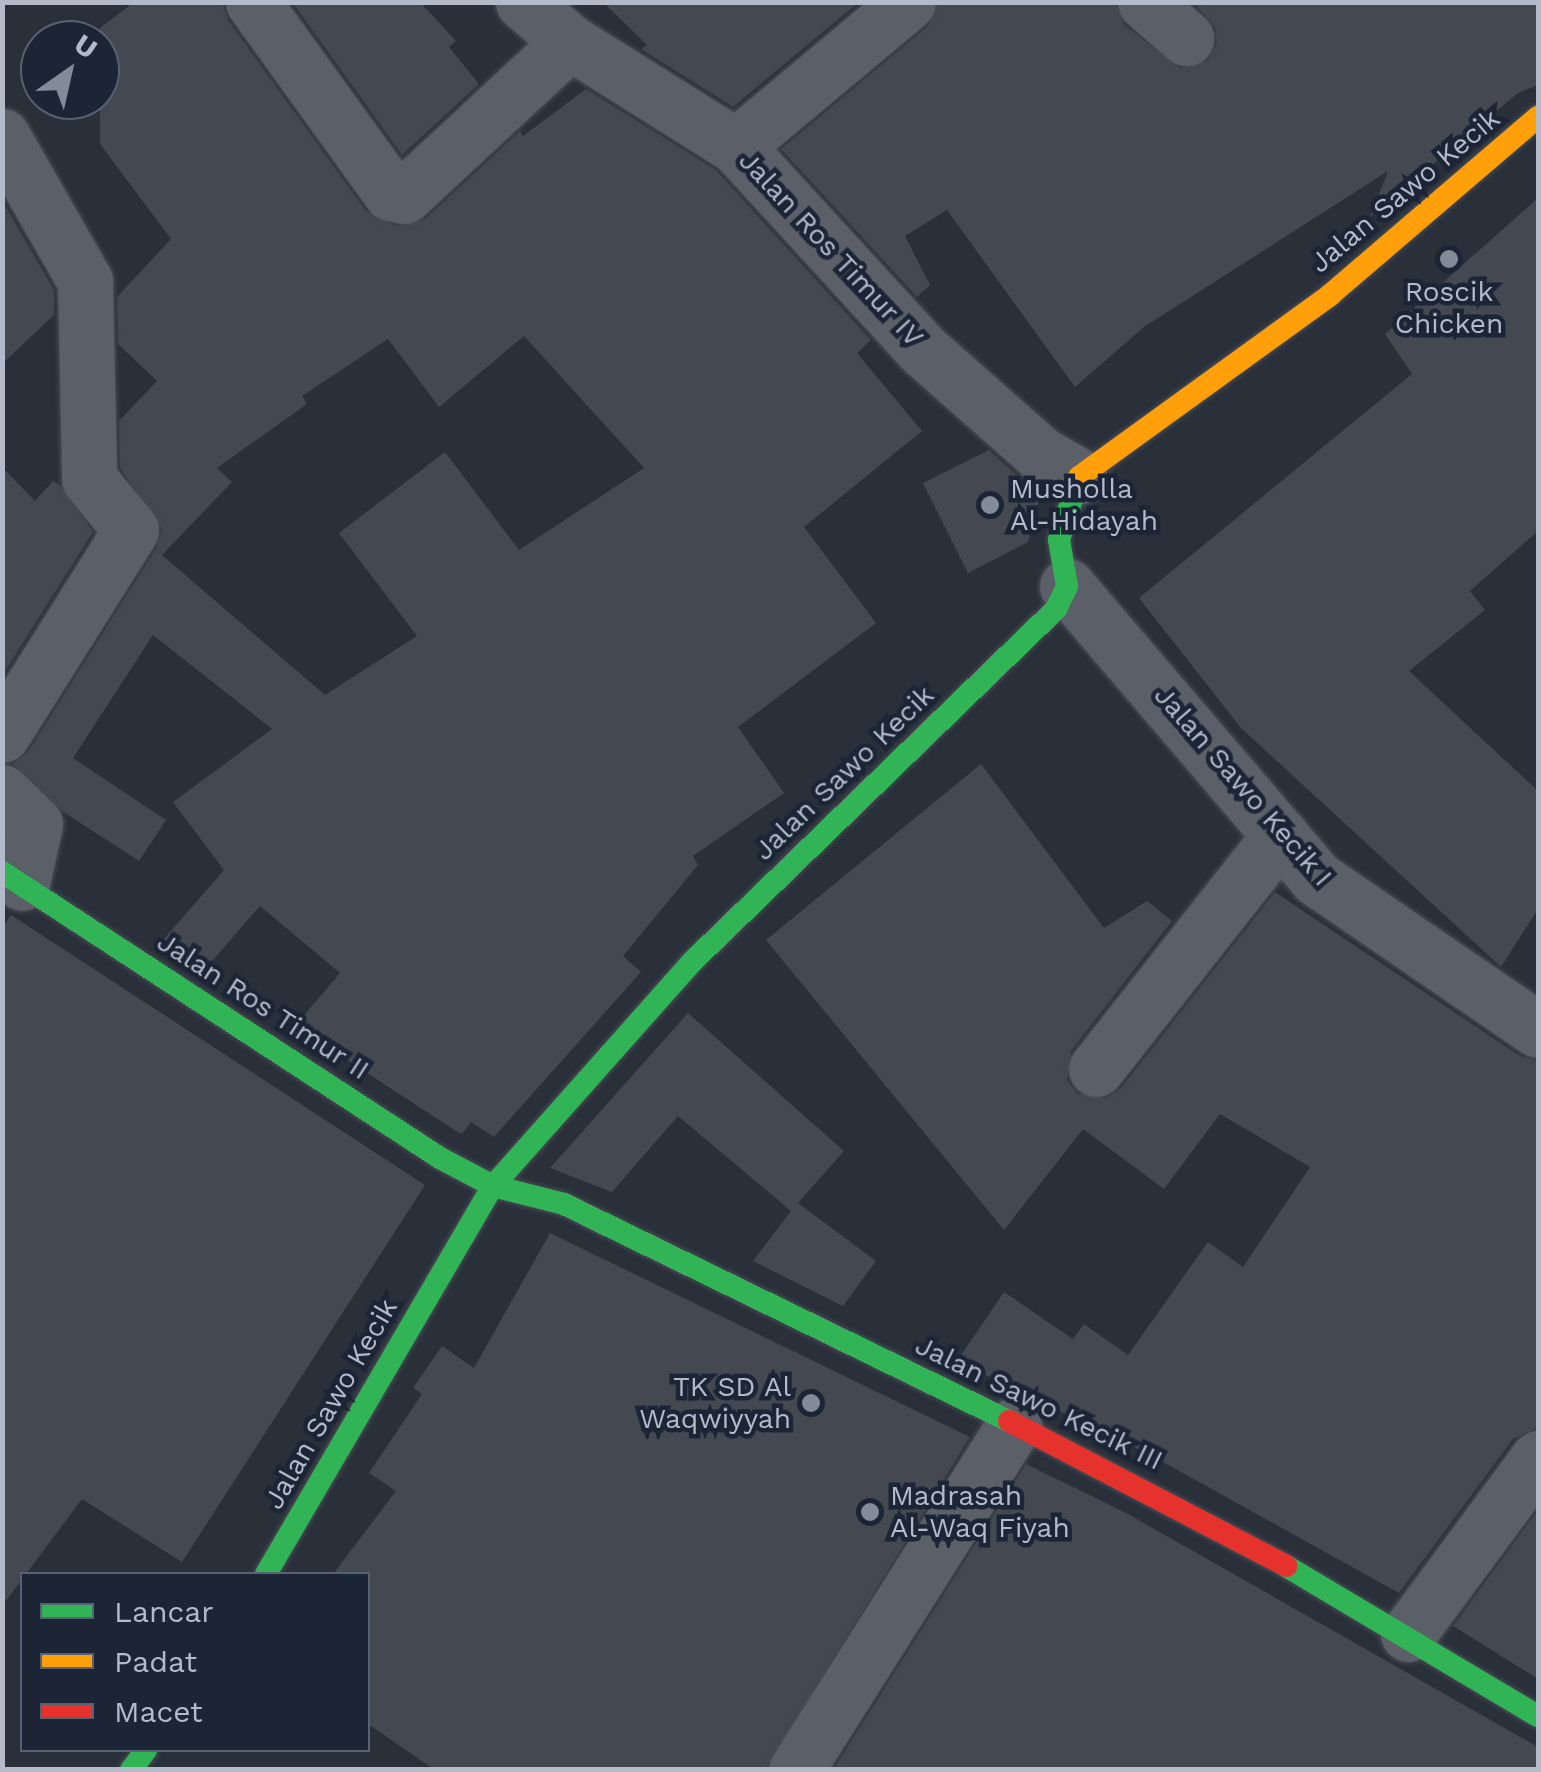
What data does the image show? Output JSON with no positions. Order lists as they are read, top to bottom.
{
  "streets": {
    "street": [
      "Jalan Sawo Kecik",
      "Jalan Ros Timur IV",
      "Jalan Sawo Kecik I",
      "Jalan Ros Timur II",
      "Jalan Sawo Kecik III"
    ]
  },
  "crossings": [
    ["Jalan Sawo Kecik", "Jalan Ros Timur IV"],
    ["Jalan Sawo Kecik", "Jalan Sawo Kecik I"],
    ["Jalan Sawo Kecik", "Jalan Ros Timur II"],
    ["Jalan Sawo Kecik", "Jalan Sawo Kecik III"],
    ["Jalan Ros Timur II", "Jalan Sawo Kecik III"]
  ],
  "places": [
    "Roscik Chicken",
    "Musholla Al-Hidayah",
    "TK SD Al Waqwiyyah",
    "Madrasah Al-Waq Fiyah"
  ],
  "legend": ["Lancar", "Padat", "Macet"],
  "north": "top right"
}
